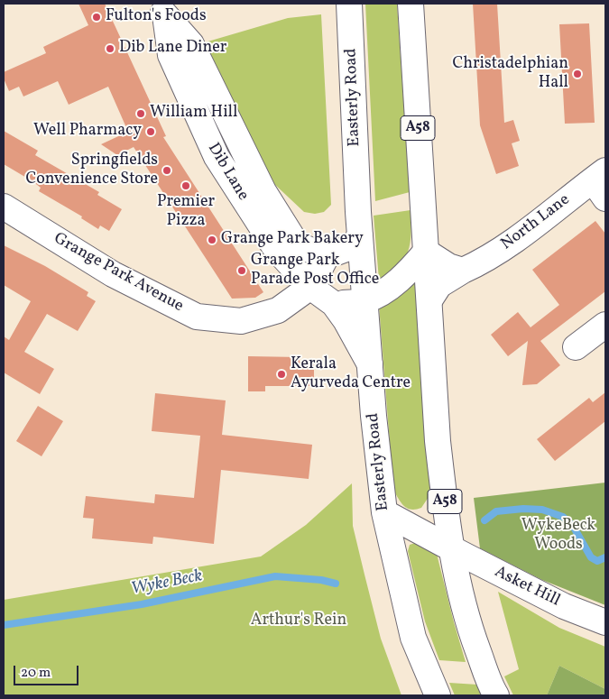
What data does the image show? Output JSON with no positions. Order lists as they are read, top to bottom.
{
  "streets": {
    "street": [
      "Easterly Road",
      "A58",
      "Dib Lane",
      "North Lane",
      "Grange Park Avenue",
      "Asket Hill"
    ]
  },
  "crossings": [
    ["Easterly Road", "Dib Lane"],
    ["Easterly Road", "Asket Hill"],
    ["A58", "North Lane"],
    ["A58", "Asket Hill"],
    ["Dib Lane", "Grange Park Avenue"]
  ],
  "water": ["Wyke Beck"],
  "parks": ["WykeBeck Woods", "Arthur's Rein"],
  "places": [
    "Fulton's Foods",
    "Dib Lane Diner",
    "Christadelphian Hall",
    "William Hill",
    "Well Pharmacy",
    "Springfields Convenience Store",
    "Premier Pizza",
    "Grange Park Bakery",
    "Grange Park Parade Post Office",
    "Kerala Ayurveda Centre"
  ],
  "scale_bar": "20 m"
}
